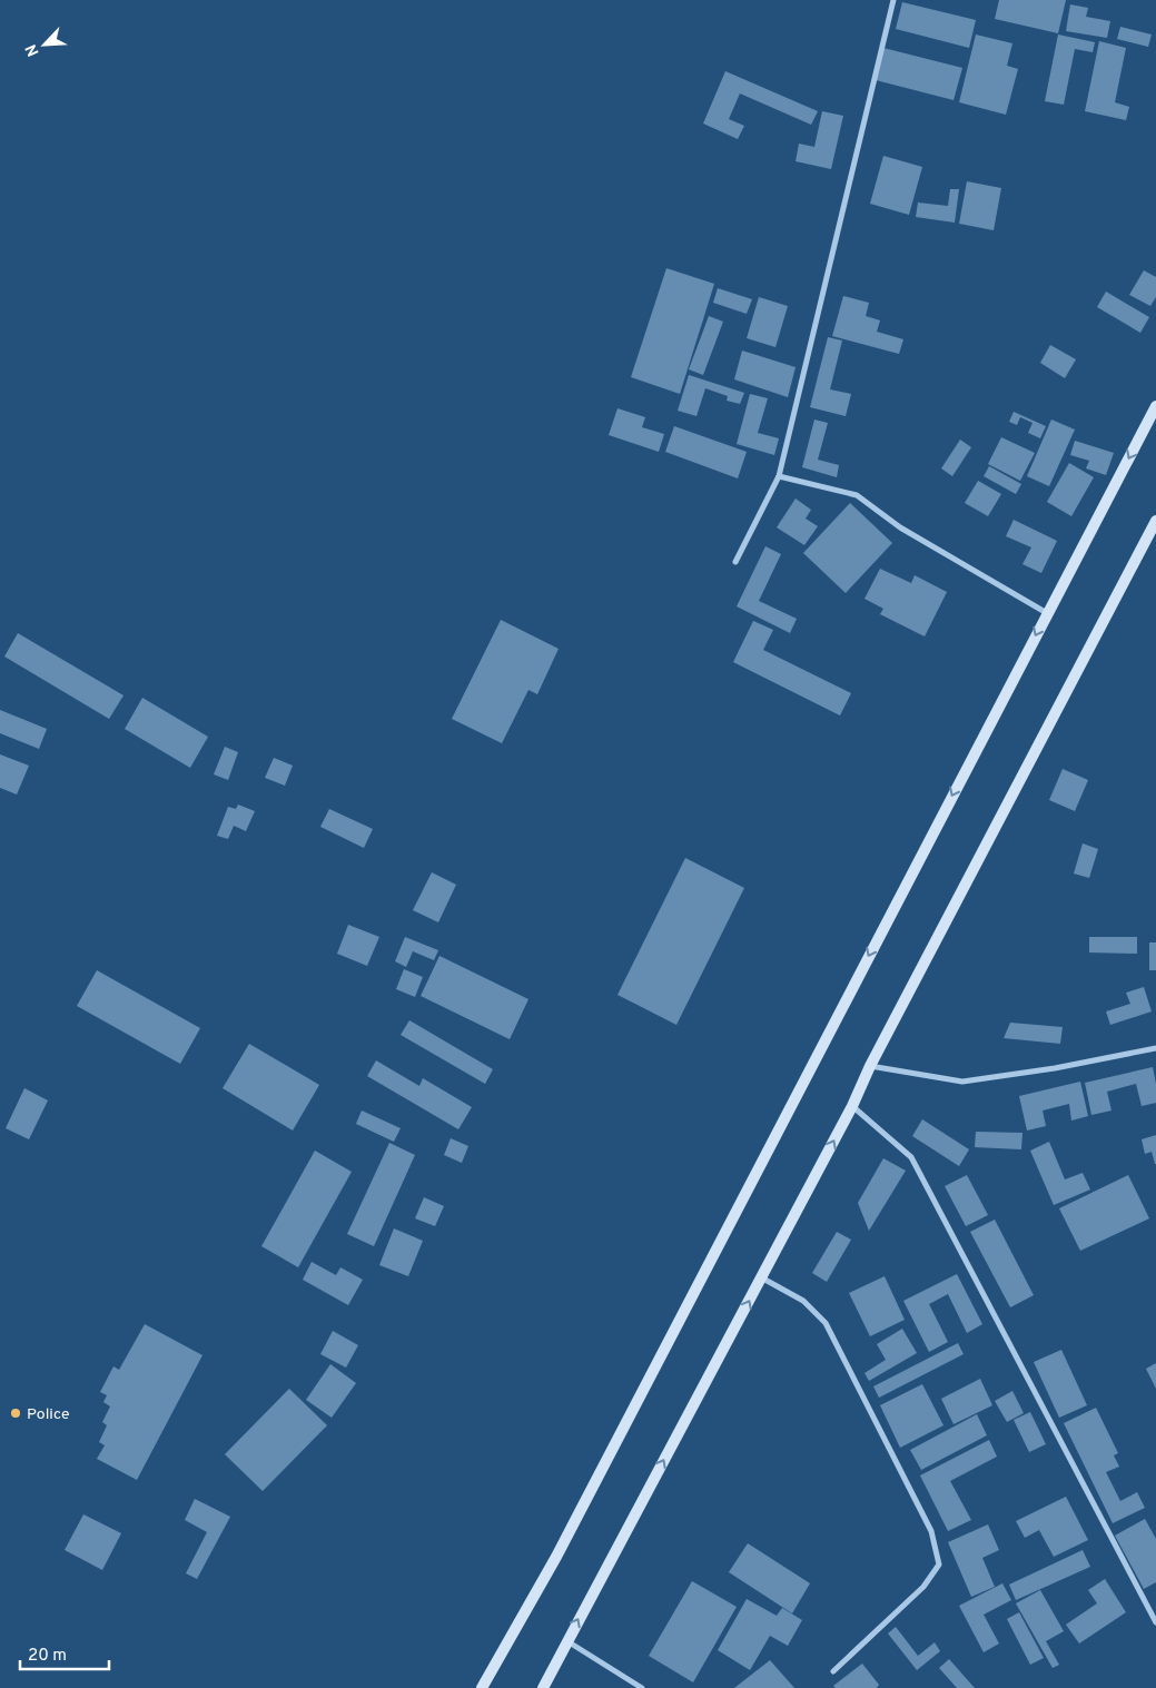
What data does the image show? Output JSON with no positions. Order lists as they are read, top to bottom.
{
  "places": ["Police"],
  "scale_bar": "20 m",
  "north": "bottom left"
}
